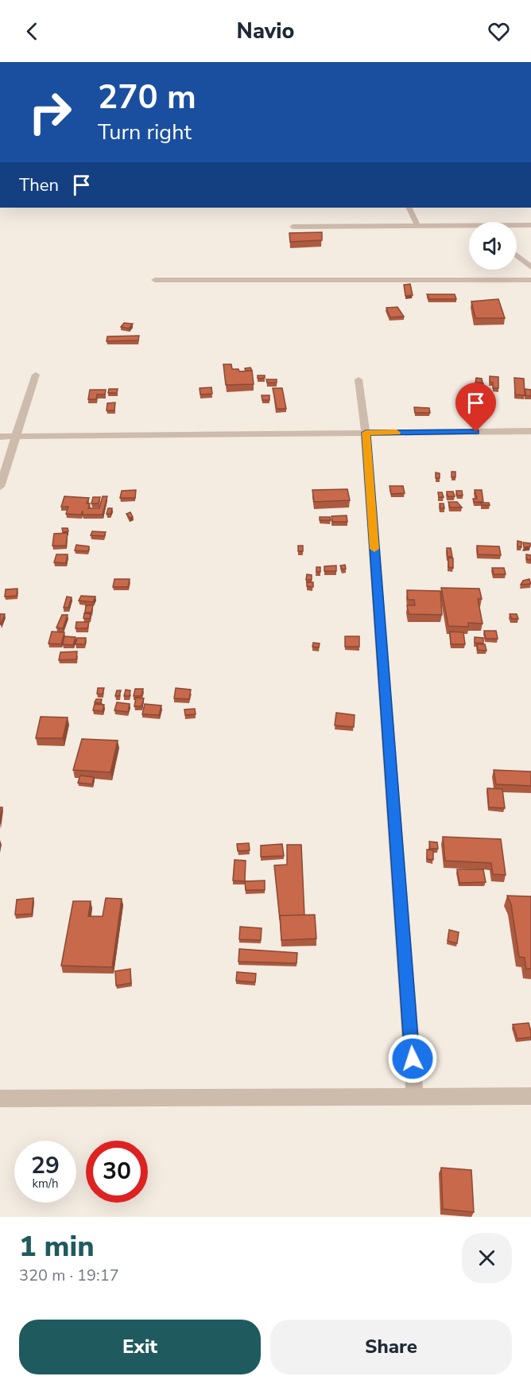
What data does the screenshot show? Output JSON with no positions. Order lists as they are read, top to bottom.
{
  "page": {
    "header": "Navio",
    "turn": ["270 m", "Turn right"],
    "then": "Then",
    "speed": "29 km/h",
    "limit": "30",
    "heading": ["1 min", "320 m · 19:17"],
    "buttons": ["Exit", "Share"]
  }
}
